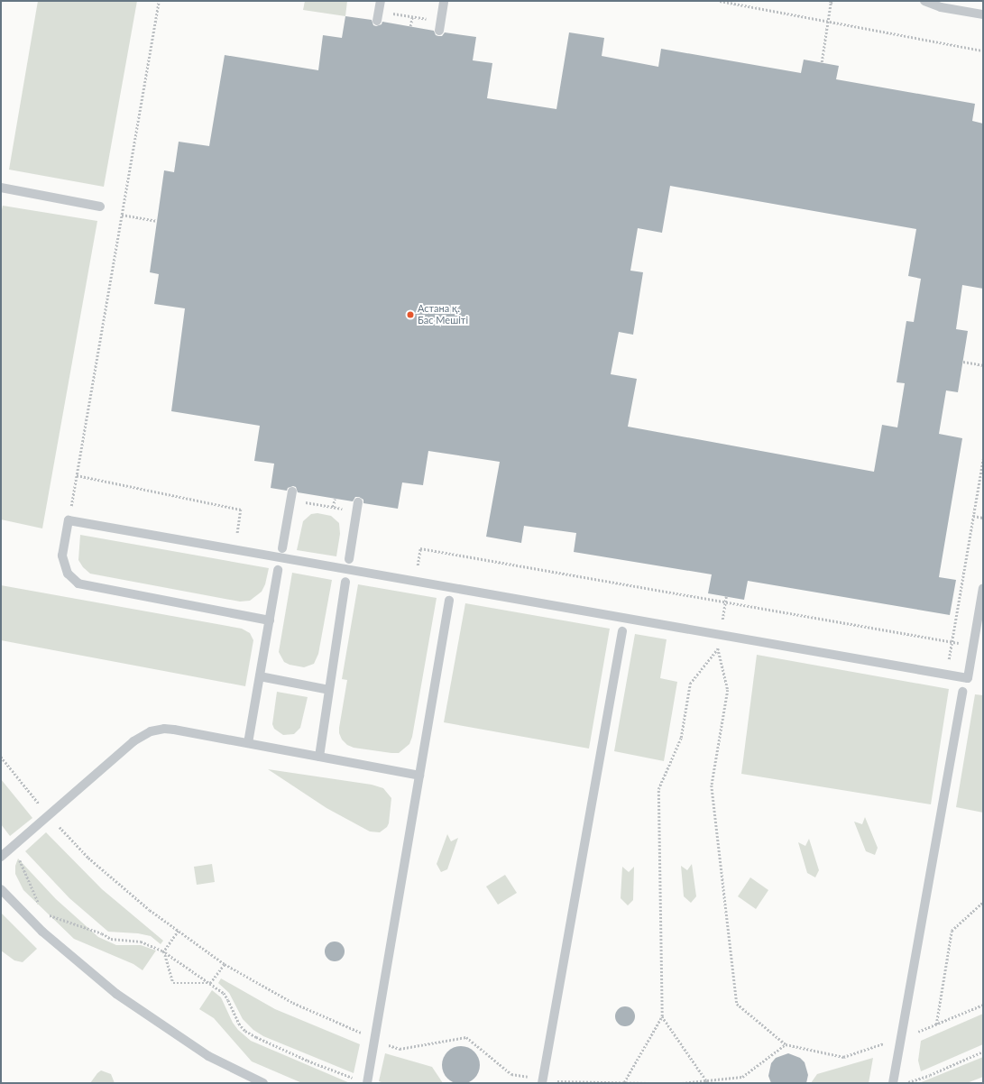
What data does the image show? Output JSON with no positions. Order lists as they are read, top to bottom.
{
  "places": ["Астана қ. Бас Мешіті"]
}
